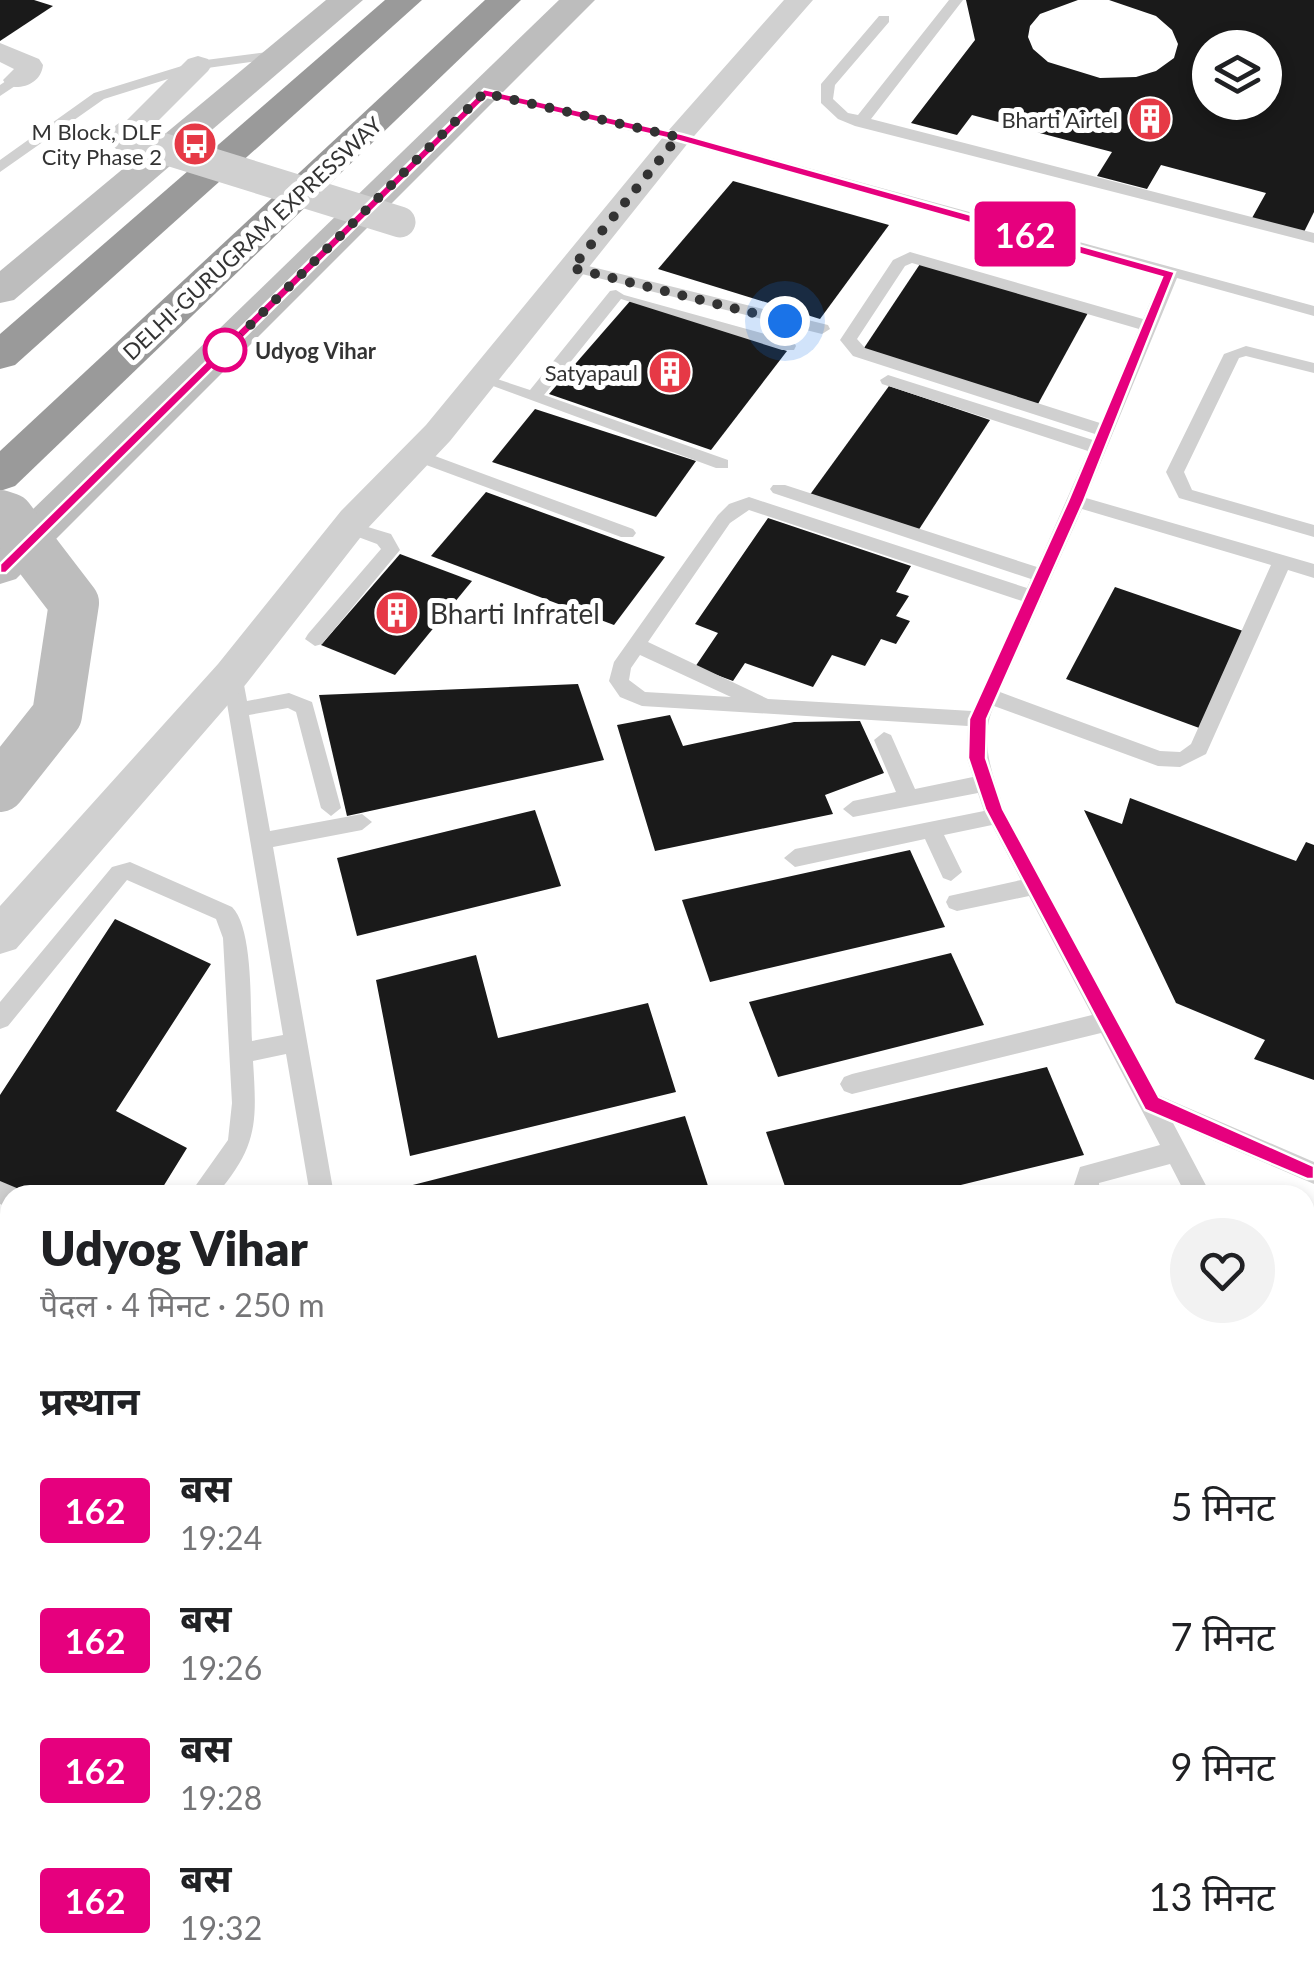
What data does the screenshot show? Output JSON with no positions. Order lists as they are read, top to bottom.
{
  "streets": {
    "highway": ["DELHI-GURUGRAM EXPRESSWAY"]
  },
  "places": {
    "building": ["Bharti Airtel", "Satyapaul", "Bharti Infratel"],
    "bus stop": ["M Block, DLF City Phase 2"],
    "other": ["Udyog Vihar"]
  },
  "lines": ["bus line 162"],
  "page": {
    "on_map": "162",
    "heading": [
      ["Udyog Vihar", "पैदल · 4 मिनट · 250 m"],
      "प्रस्थान"
    ],
    "list": [
      {
        "mark": "162",
        "name": "बस",
        "note": "19:24",
        "value": "5 मिनट"
      },
      {
        "mark": "162",
        "name": "बस",
        "note": "19:26",
        "value": "7 मिनट"
      },
      {
        "mark": "162",
        "name": "बस",
        "note": "19:28",
        "value": "9 मिनट"
      },
      {
        "mark": "162",
        "name": "बस",
        "note": "19:32",
        "value": "13 मिनट"
      }
    ]
  }
}
